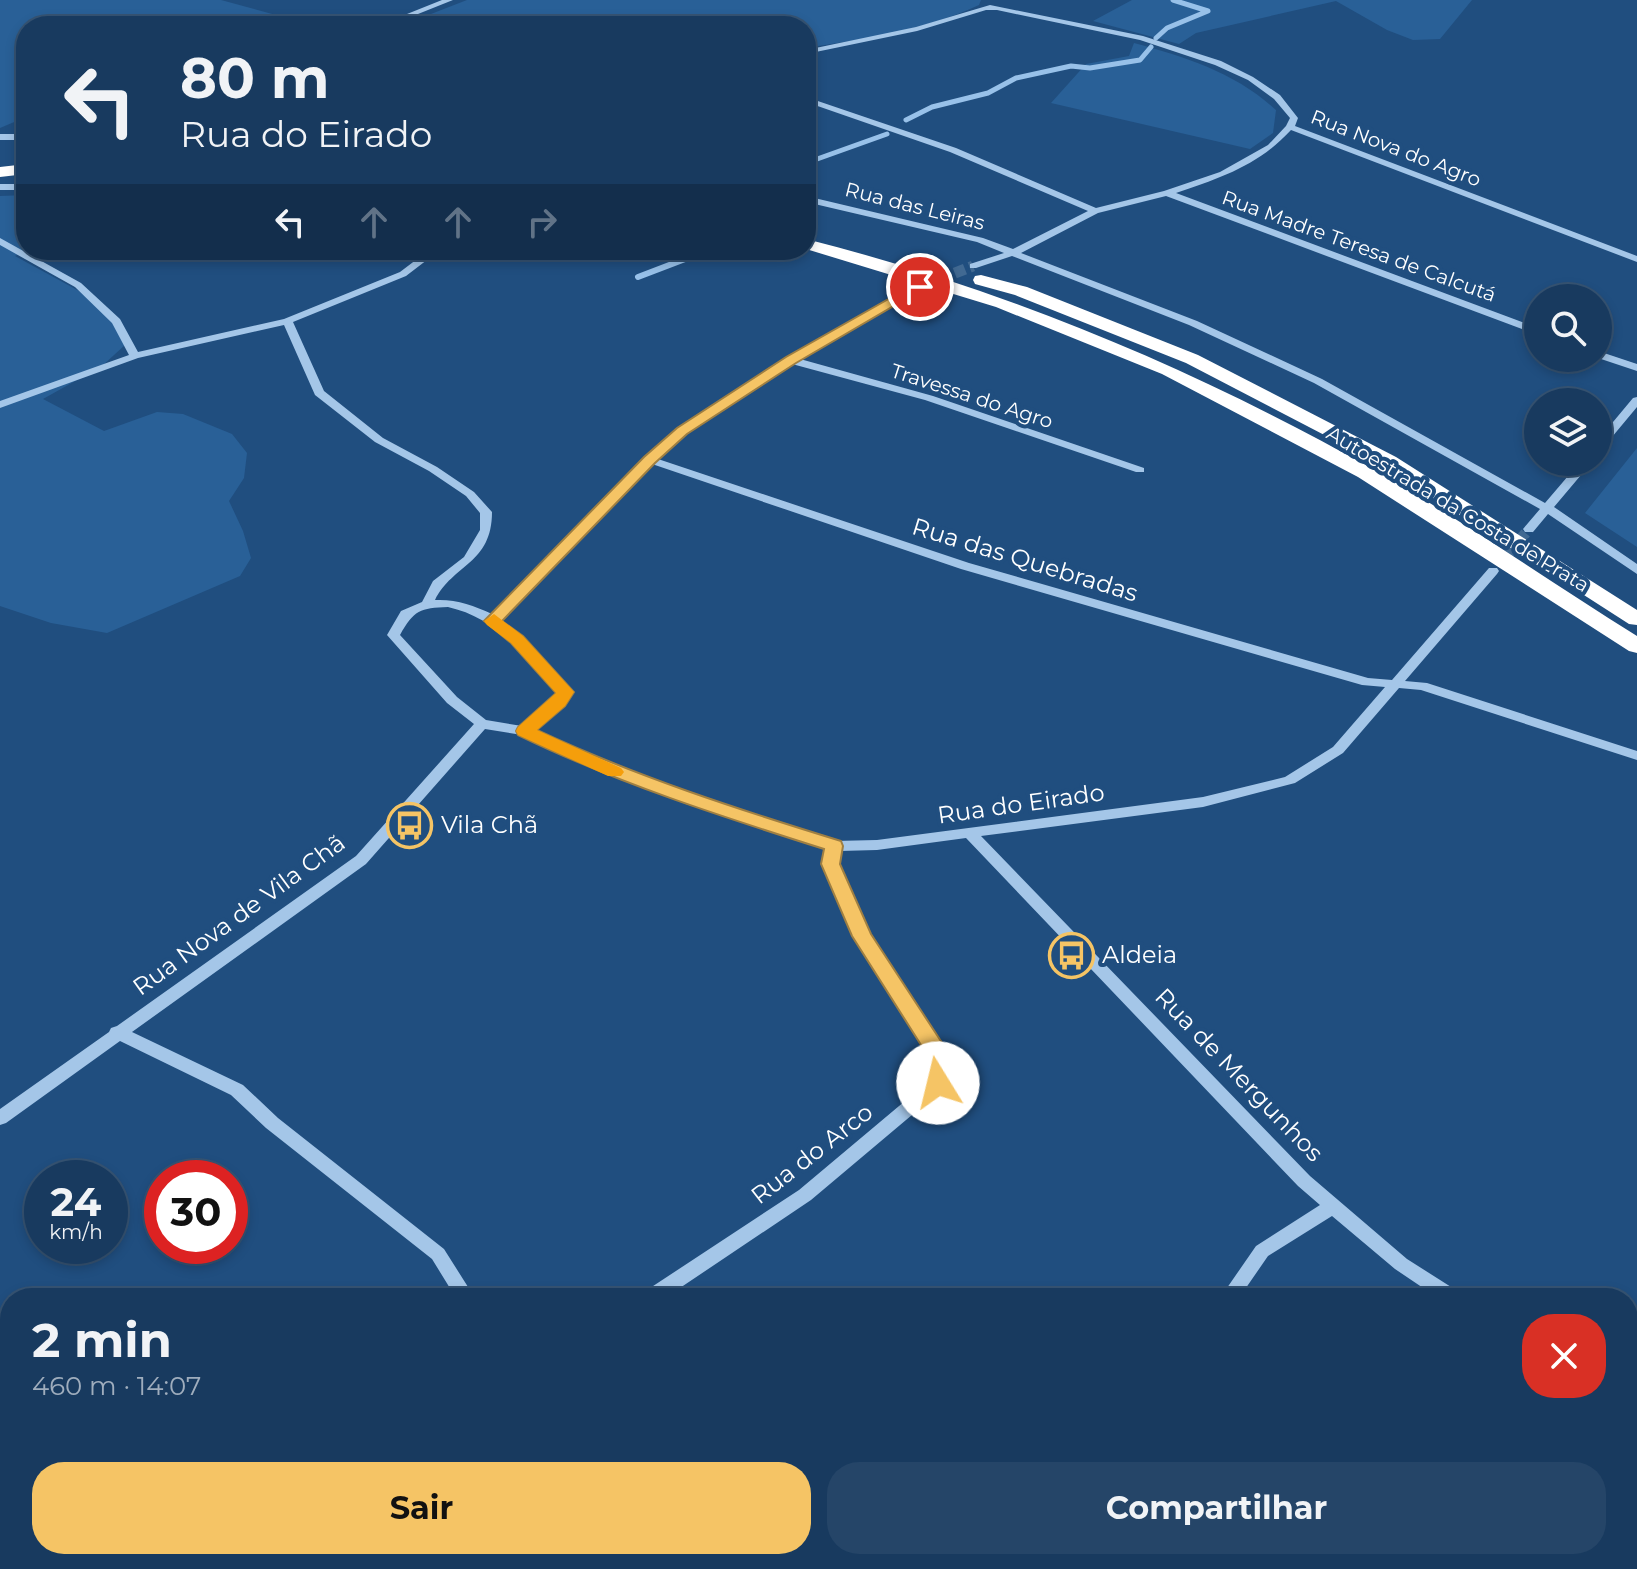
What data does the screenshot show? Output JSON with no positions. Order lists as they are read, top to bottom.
{
  "streets": {
    "highway": ["Autoestrada da Costa de Prata"],
    "street": [
      "Rua Nova do Agro",
      "Rua das Leiras",
      "Rua Madre Teresa de Calcutá",
      "Travessa do Agro",
      "Rua das Quebradas",
      "Rua do Eirado",
      "Rua Nova de Vila Chã",
      "Rua de Mergunhos",
      "Rua do Arco"
    ]
  },
  "crossings": [
    ["Rua Nova do Agro", "Rua das Leiras"],
    ["Rua Nova do Agro", "Rua Madre Teresa de Calcutá"],
    ["Rua das Quebradas", "Rua do Eirado"],
    ["Rua do Eirado", "Rua Nova de Vila Chã"],
    ["Rua do Eirado", "Rua de Mergunhos"],
    ["Rua do Eirado", "Rua do Arco"]
  ],
  "places": {
    "bus stop": ["Vila Chã", "Aldeia"]
  },
  "page": {
    "turn": ["80 m", "Rua do Eirado"],
    "speed": "24 km/h",
    "limit": "30",
    "heading": ["2 min", "460 m · 14:07"],
    "buttons": ["Sair", "Compartilhar"]
  }
}
